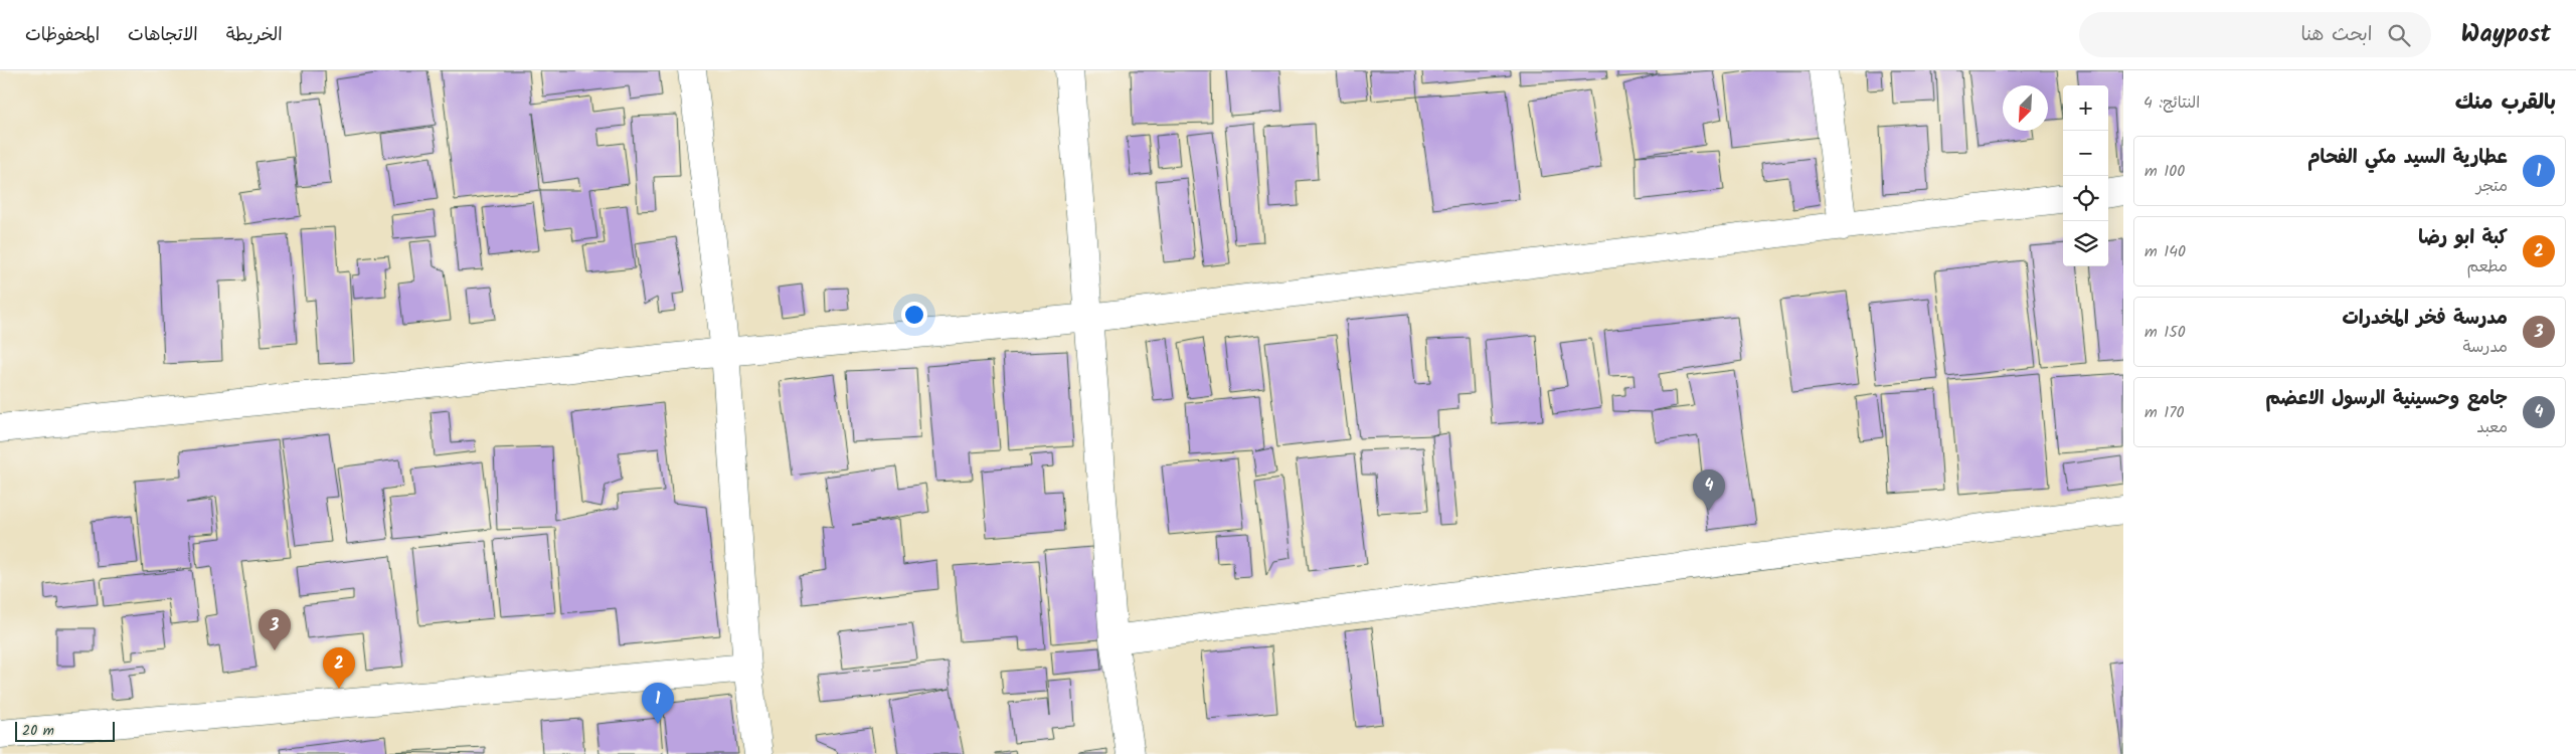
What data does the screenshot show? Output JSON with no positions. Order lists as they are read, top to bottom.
{
  "scale_bar": "20 m",
  "north": "bottom left",
  "page": {
    "header": "Waypost",
    "search": "ابحث هنا",
    "nav": ["الخريطة", "الاتجاهات", "المحفوظات"],
    "heading": ["بالقرب منك", "النتائج: 4"],
    "map_buttons": ["+", "−"],
    "list": [
      {
        "mark": "1",
        "name": "عطارية السيد مكي الفحام",
        "note": "متجر",
        "value": "100 m"
      },
      {
        "mark": "2",
        "name": "كبة ابو رضا",
        "note": "مطعم",
        "value": "140 m"
      },
      {
        "mark": "3",
        "name": "مدرسة فخر المخدرات",
        "note": "مدرسة",
        "value": "150 m"
      },
      {
        "mark": "4",
        "name": "جامع وحسينية الرسول الاعضم",
        "note": "معبد",
        "value": "170 m"
      }
    ],
    "pins": [
      "4",
      "3",
      "2",
      "1"
    ],
    "scale": "20 m"
  }
}
